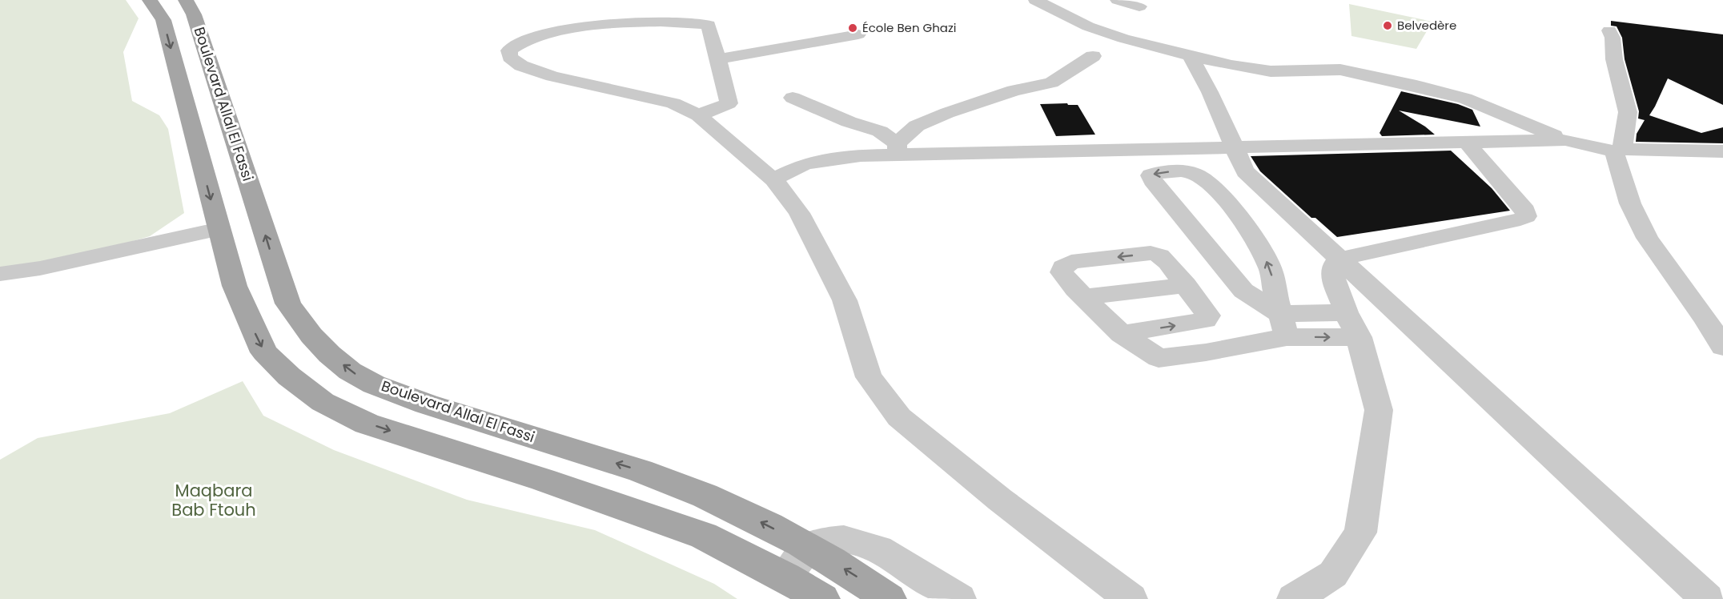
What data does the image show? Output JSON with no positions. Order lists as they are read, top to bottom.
{
  "streets": {
    "main road": ["Boulevard Allal El Fassi"]
  },
  "parks": ["Maqbara Bab Ftouh"],
  "places": ["Belvedère", "École Ben Ghazi"]
}
